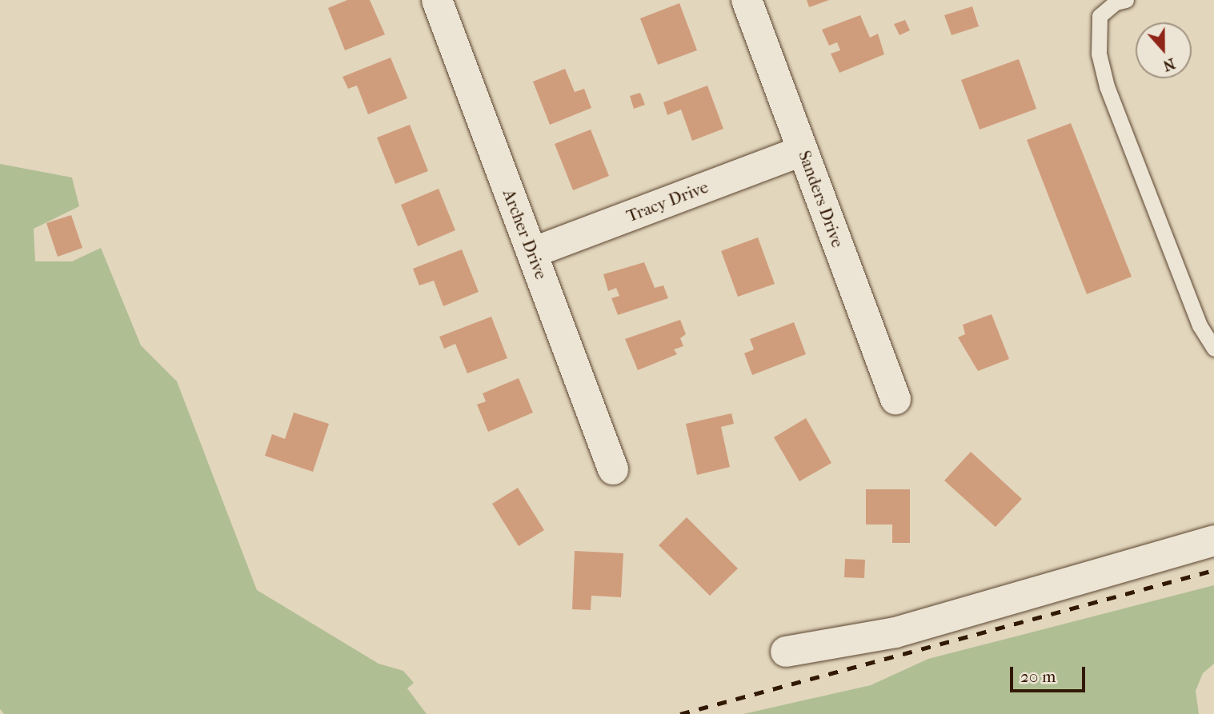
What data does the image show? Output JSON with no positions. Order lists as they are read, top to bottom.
{
  "streets": {
    "street": ["Sanders Drive", "Tracy Drive", "Archer Drive"]
  },
  "crossings": [
    ["Sanders Drive", "Tracy Drive"],
    ["Tracy Drive", "Archer Drive"]
  ],
  "scale_bar": "20 m",
  "north": "bottom"
}
